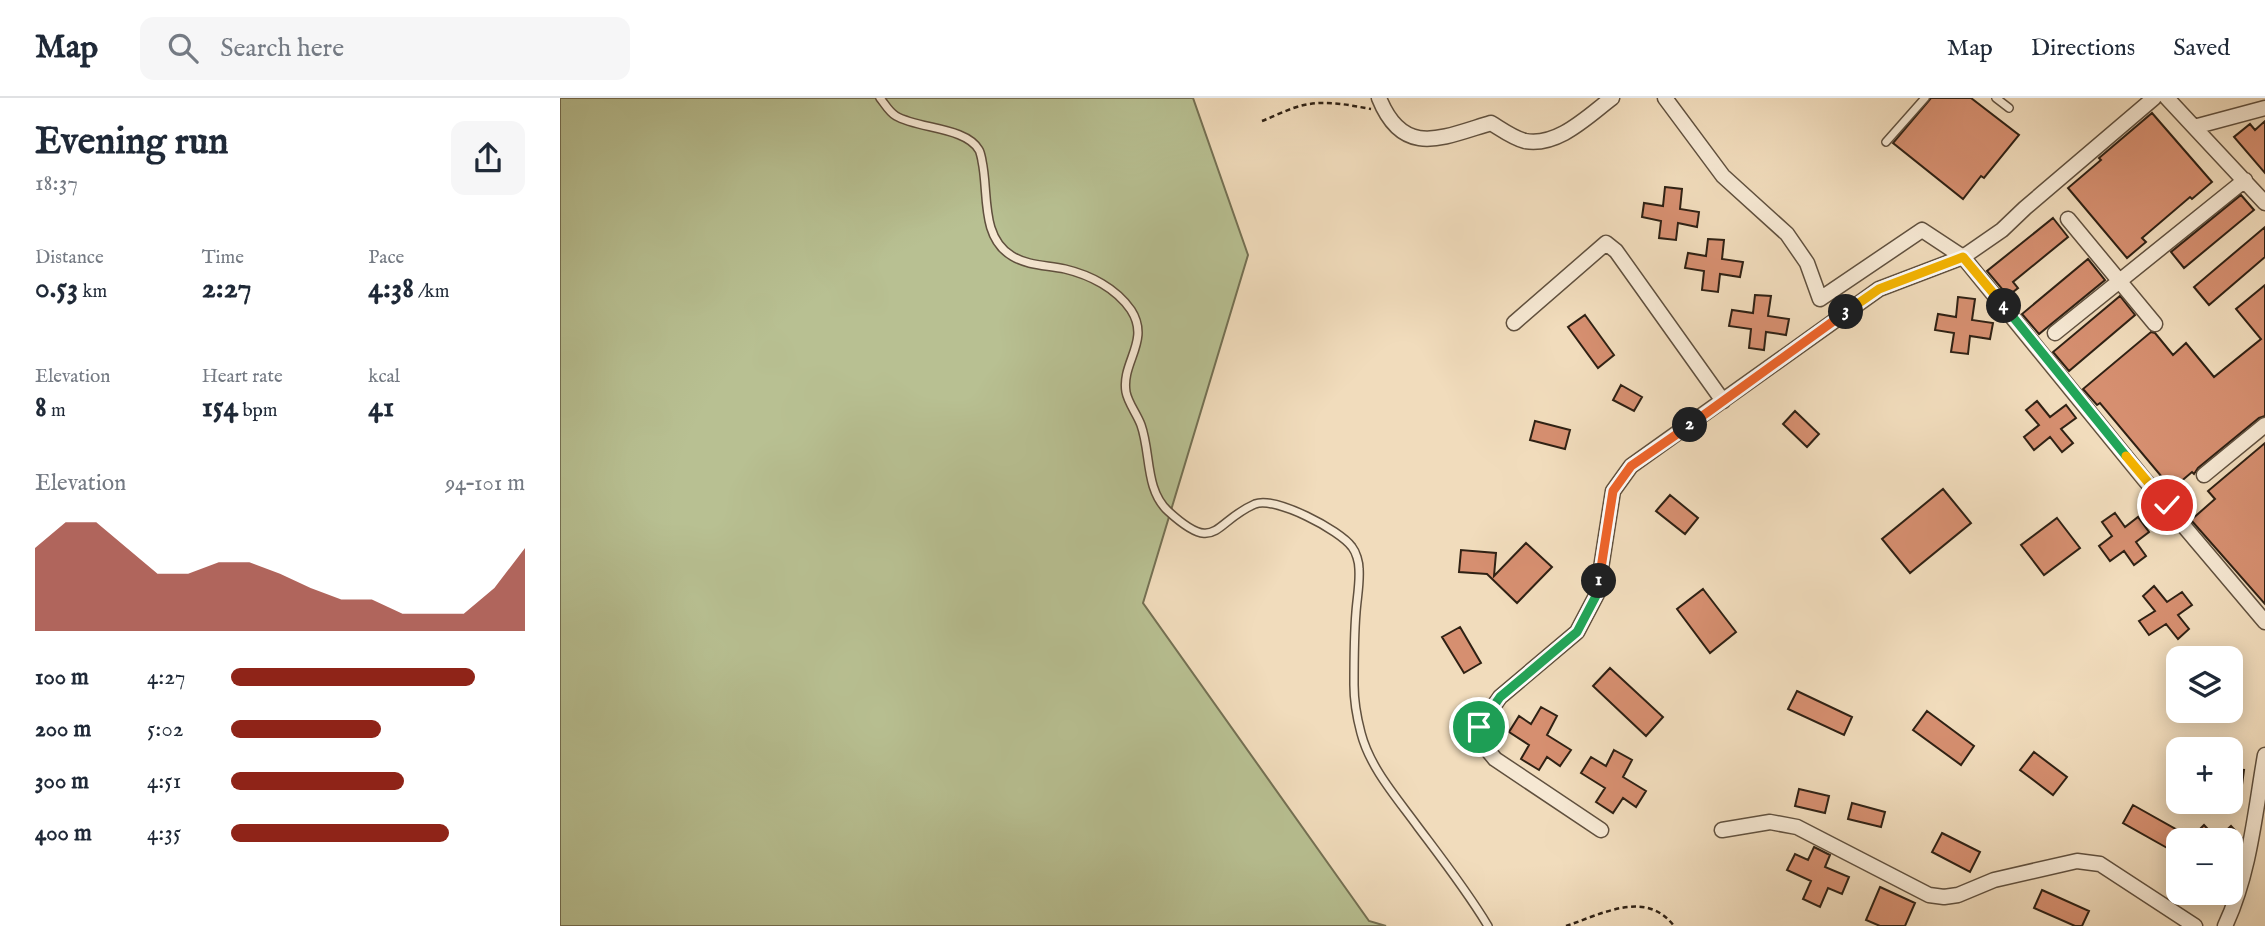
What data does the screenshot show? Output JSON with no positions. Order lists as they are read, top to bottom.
{
  "page": {
    "header": "Map",
    "search": "Search here",
    "nav": ["Map", "Directions", "Saved"],
    "heading": ["Evening run", "18:37"],
    "stats": [
      ["Distance", "0.53 km"],
      ["Time", "2:27"],
      ["Pace", "4:38 /km"],
      ["Elevation", "8 m"],
      ["Heart rate", "154 bpm"],
      ["kcal", "41"]
    ],
    "pins": [
      "4",
      "3",
      "2",
      "1"
    ],
    "chart": ["Elevation", "94–101 m"],
    "map_buttons": ["+", "−"],
    "list": [
      {
        "name": "100 m",
        "note": "4:27"
      },
      {
        "name": "200 m",
        "note": "5:02"
      },
      {
        "name": "300 m",
        "note": "4:51"
      },
      {
        "name": "400 m",
        "note": "4:35"
      }
    ]
  }
}
